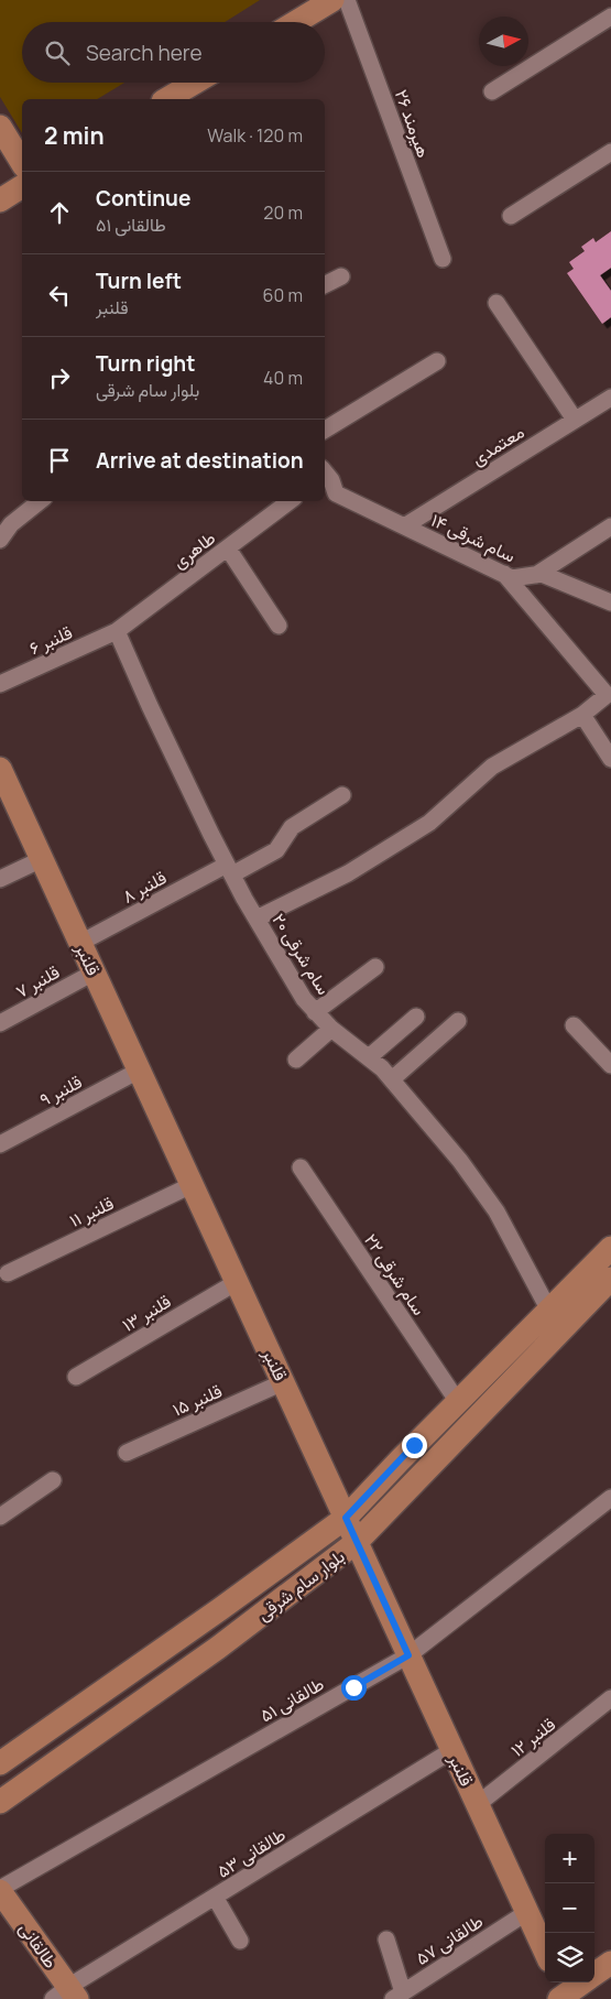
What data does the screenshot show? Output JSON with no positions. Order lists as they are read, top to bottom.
{
  "streets": {
    "street": [
      "هیرمند ۲۶",
      "معتمدی",
      "سام شرقی ۱۴",
      "طاهری",
      "قلنبر ۶",
      "قلنبر ۸",
      "سام شرقی ۲۰",
      "قلنبر",
      "قلنبر ۷",
      "قلنبر ۹",
      "قلنبر ۱۱",
      "سام شرقی ۲۲",
      "قلنبر ۱۳",
      "قلنبر ۱۵",
      "بلوار سام شرقی",
      "طالقانی ۵۱",
      "قلنبر ۱۲",
      "طالقانی ۵۳",
      "طالقانی ۵۷",
      "طالقانی"
    ]
  },
  "crossings": [
    ["معتمدی", "سام شرقی ۱۴"],
    ["طاهری", "قلنبر ۶"],
    ["طاهری", "سام شرقی ۲۰"],
    ["قلنبر ۶", "سام شرقی ۲۰"],
    ["قلنبر ۸", "سام شرقی ۲۰"],
    ["قلنبر ۸", "قلنبر"],
    ["سام شرقی ۲۰", "بلوار سام شرقی"],
    ["قلنبر", "قلنبر ۷"],
    ["قلنبر", "قلنبر ۹"],
    ["قلنبر", "قلنبر ۱۱"],
    ["قلنبر", "قلنبر ۱۳"],
    ["قلنبر", "قلنبر ۱۵"],
    ["قلنبر", "بلوار سام شرقی"],
    ["قلنبر", "طالقانی ۵۱"],
    ["قلنبر", "قلنبر ۱۲"],
    ["قلنبر", "طالقانی ۵۳"],
    ["قلنبر", "طالقانی ۵۷"],
    ["سام شرقی ۲۲", "بلوار سام شرقی"],
    ["طالقانی ۵۱", "طالقانی"],
    ["طالقانی ۵۳", "طالقانی"]
  ],
  "north": "right",
  "page": {
    "search": "Search here",
    "heading": ["2 min", "Walk · 120 m"],
    "list": [
      ["Continue", "طالقانی ۵۱", "20 m"],
      ["Turn left", "قلنبر", "60 m"],
      ["Turn right", "بلوار سام شرقی", "40 m"],
      "Arrive at destination"
    ],
    "map_buttons": ["+", "−"]
  }
}
